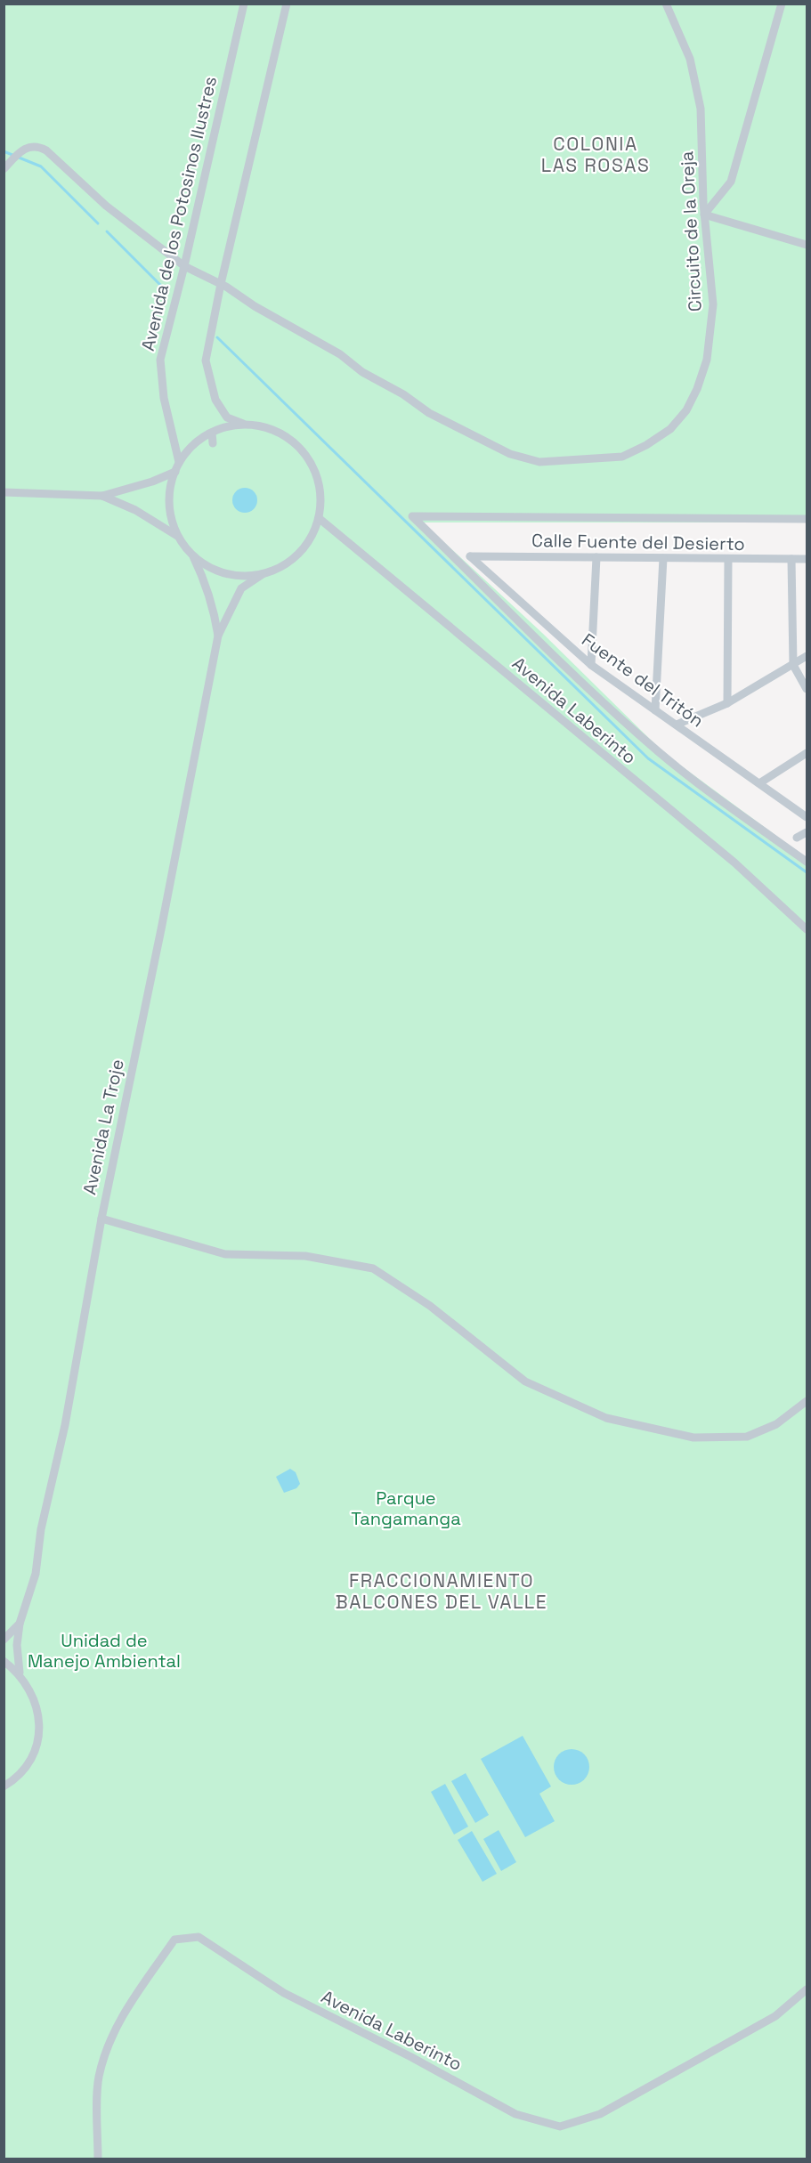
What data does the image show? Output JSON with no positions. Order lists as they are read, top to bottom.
{
  "streets": {
    "street": [
      "Avenida de los Potosinos Ilustres",
      "Circuito de la Oreja",
      "Calle Fuente del Desierto",
      "Fuente del Tritón",
      "Avenida Laberinto",
      "Avenida La Troje"
    ]
  },
  "crossings": [
    ["Avenida de los Potosinos Ilustres", "Circuito de la Oreja"],
    ["Avenida de los Potosinos Ilustres", "Avenida Laberinto"],
    ["Avenida de los Potosinos Ilustres", "Avenida La Troje"],
    ["Calle Fuente del Desierto", "Fuente del Tritón"],
    ["Avenida Laberinto", "Avenida La Troje"]
  ],
  "districts": ["COLONIA LAS ROSAS", "FRACCIONAMIENTO BALCONES DEL VALLE"],
  "parks": ["Parque Tangamanga", "Unidad de Manejo Ambiental"]
}
